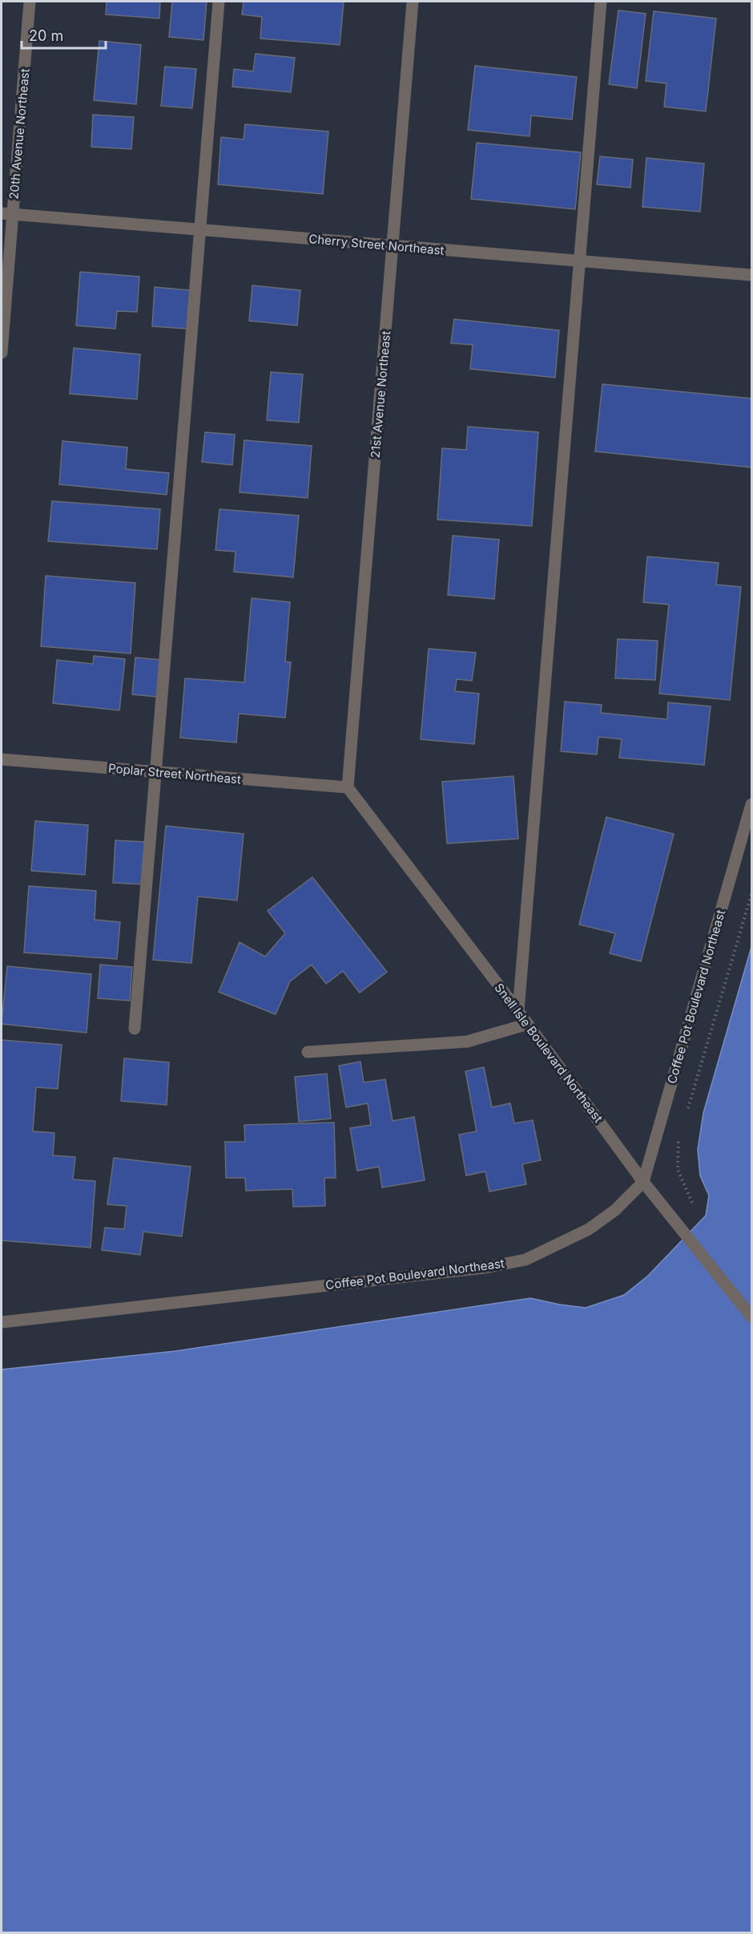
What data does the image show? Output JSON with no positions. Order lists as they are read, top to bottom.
{
  "streets": {
    "street": [
      "20th Avenue Northeast",
      "Cherry Street Northeast",
      "21st Avenue Northeast",
      "Poplar Street Northeast",
      "Coffee Pot Boulevard Northeast",
      "Snell Isle Boulevard Northeast"
    ]
  },
  "crossings": [
    ["20th Avenue Northeast", "Cherry Street Northeast"],
    ["Cherry Street Northeast", "21st Avenue Northeast"],
    ["21st Avenue Northeast", "Poplar Street Northeast"],
    ["21st Avenue Northeast", "Snell Isle Boulevard Northeast"],
    ["Poplar Street Northeast", "Snell Isle Boulevard Northeast"],
    ["Coffee Pot Boulevard Northeast", "Snell Isle Boulevard Northeast"]
  ],
  "scale_bar": "20 m"
}
